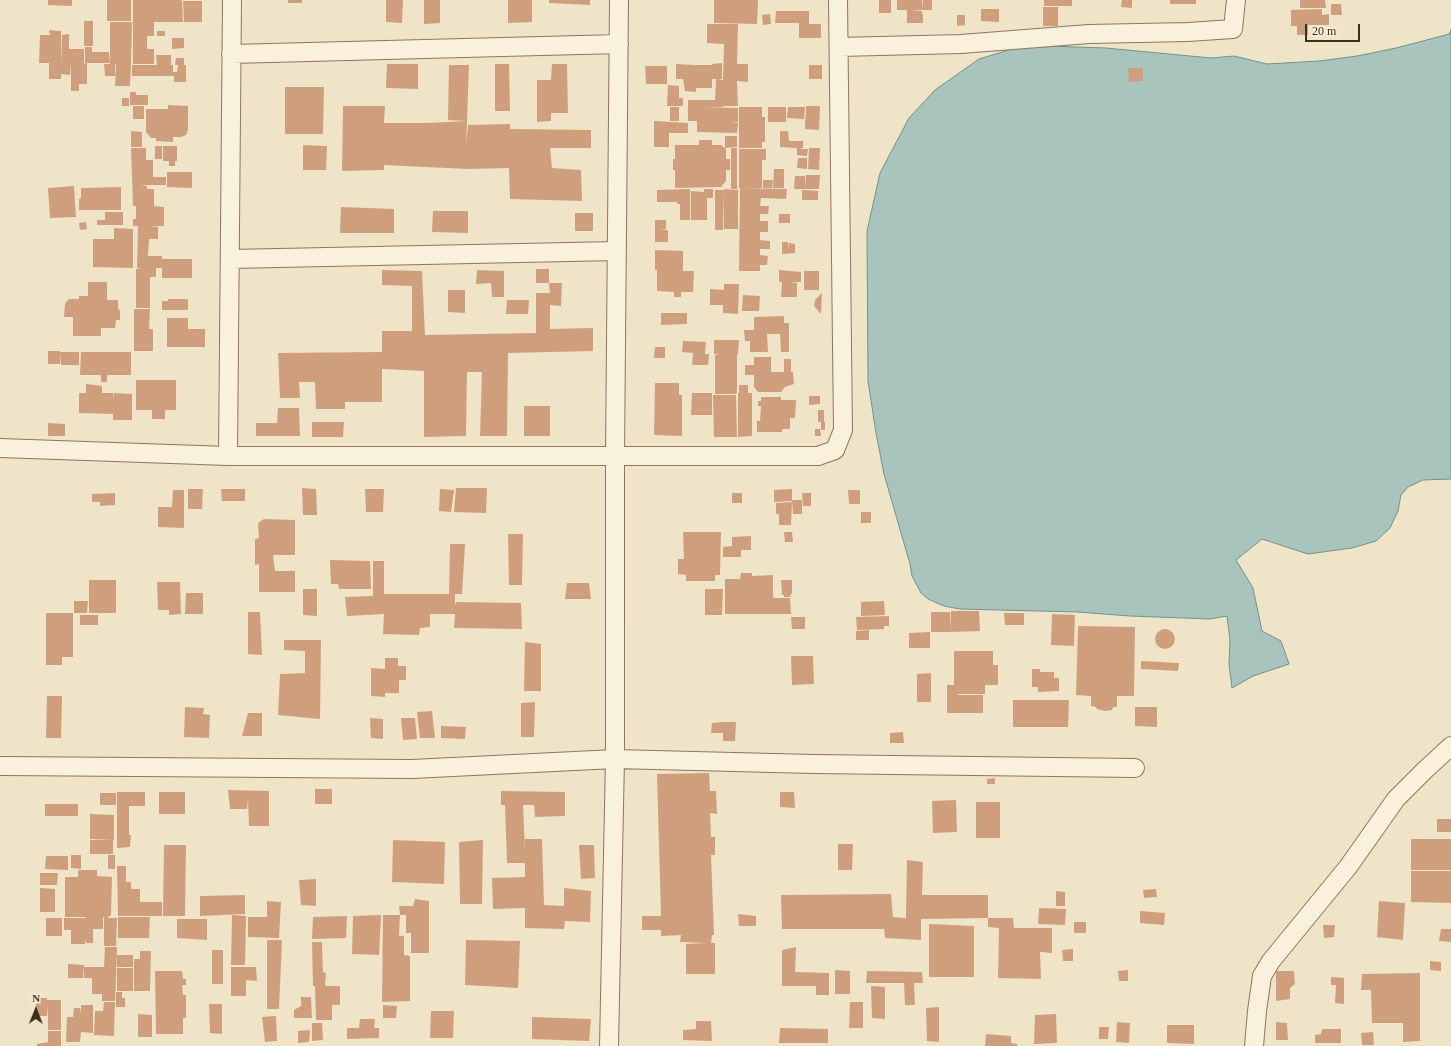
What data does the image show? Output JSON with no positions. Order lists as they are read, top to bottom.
{
  "scale_bar": "20 m",
  "north": "top"
}
